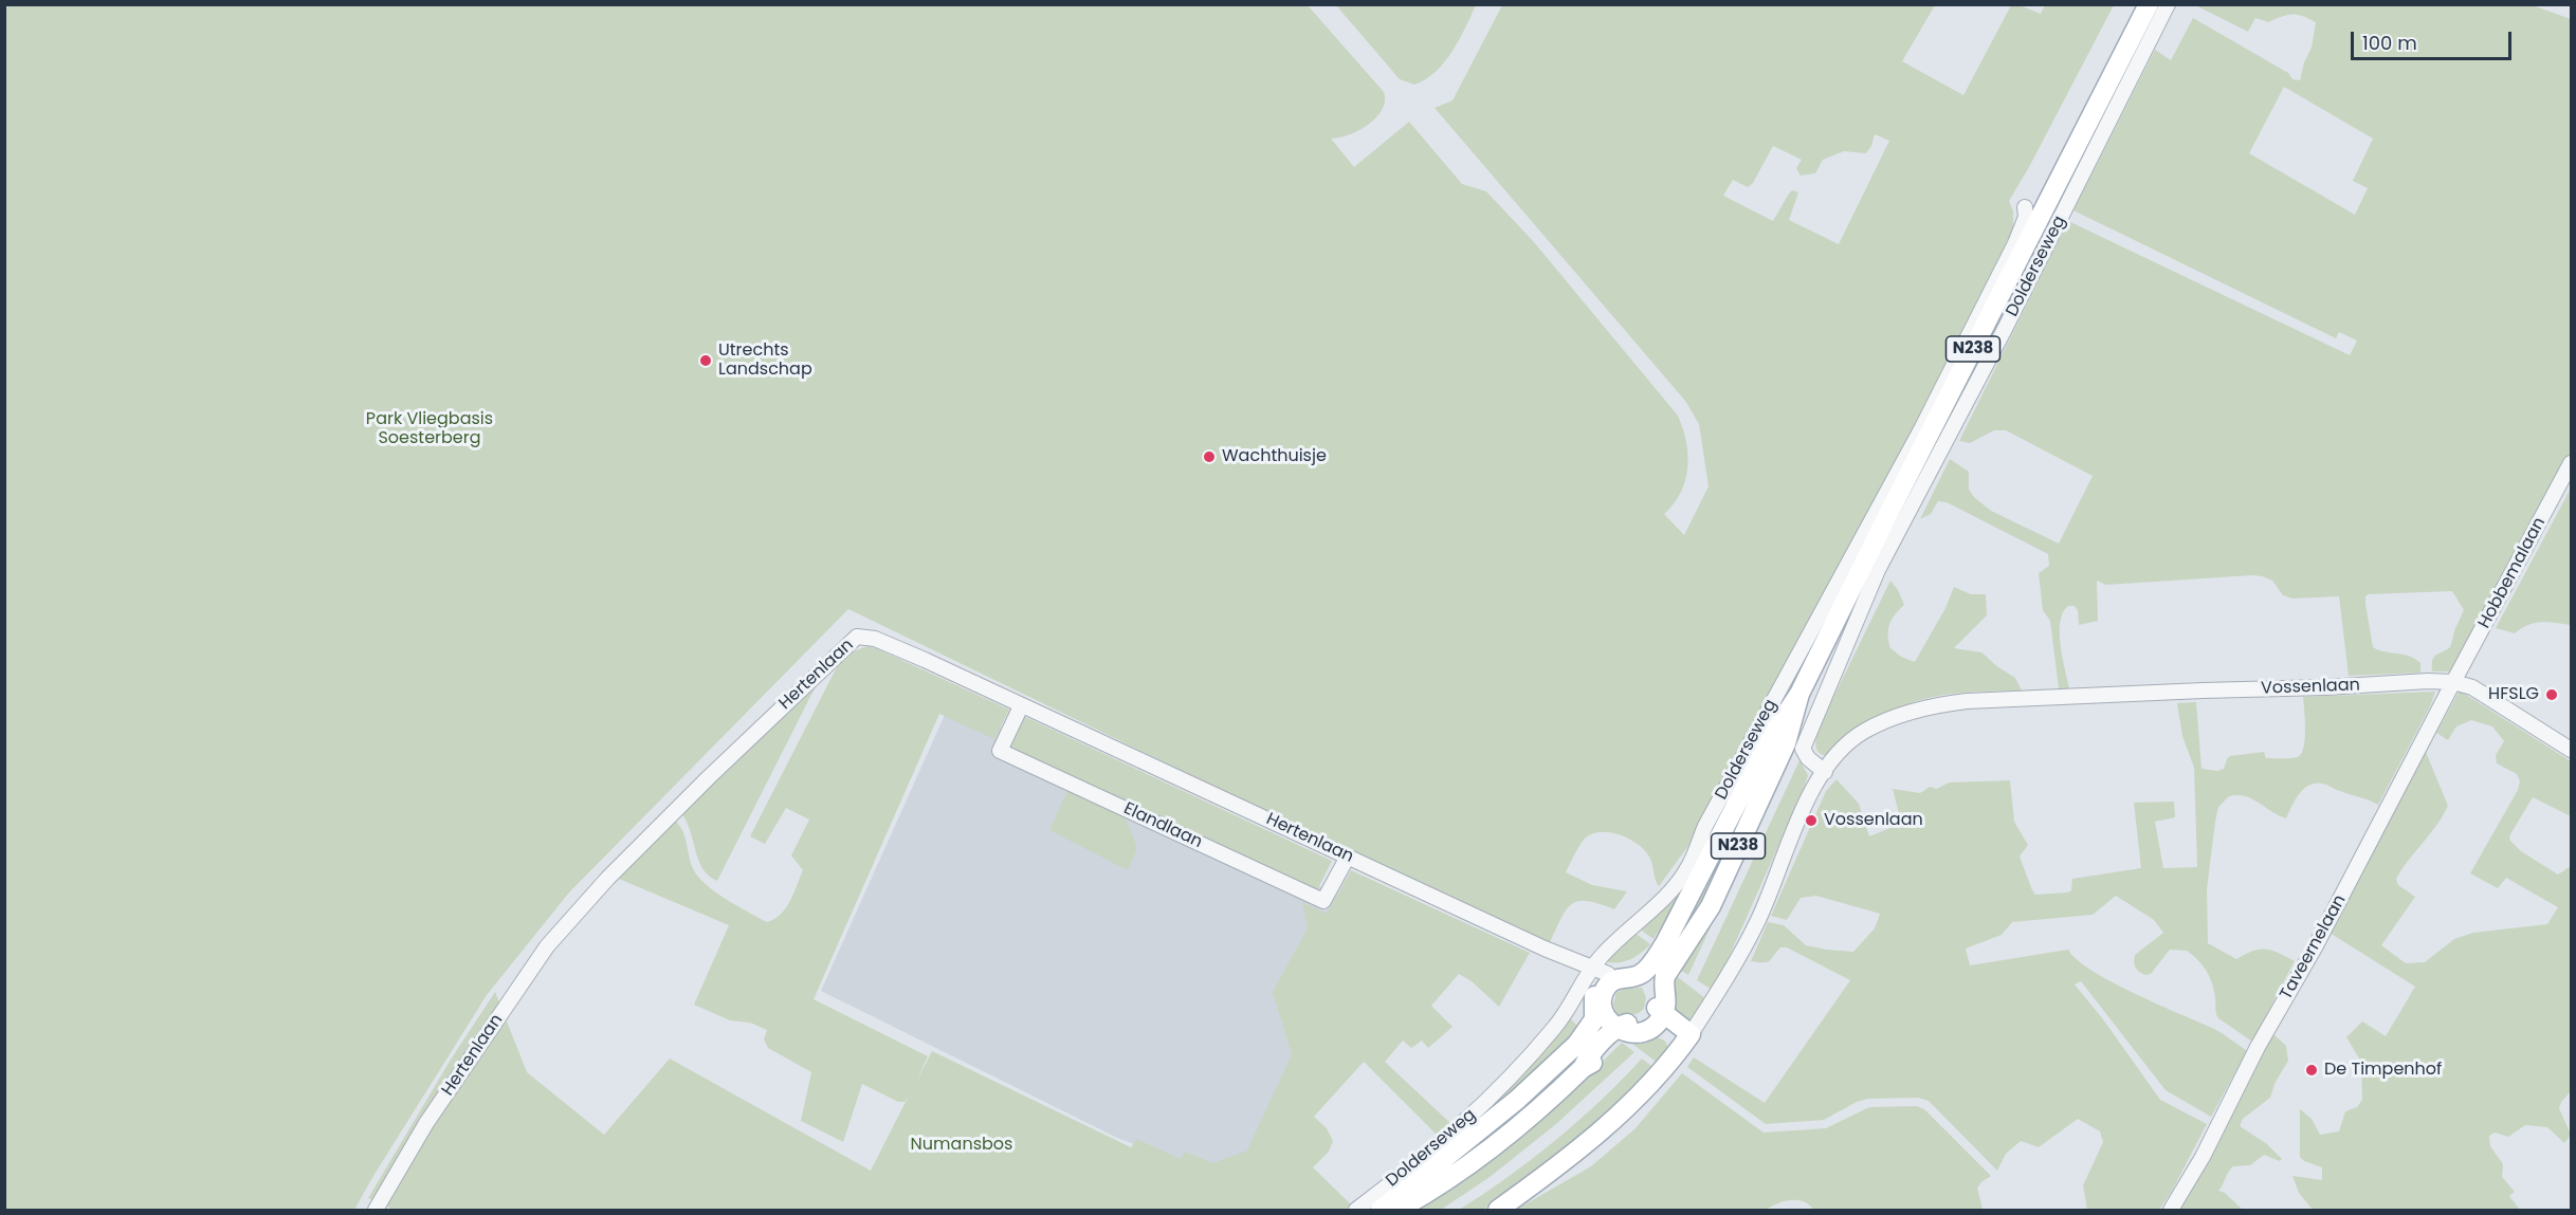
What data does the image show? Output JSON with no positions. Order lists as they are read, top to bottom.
{
  "streets": {
    "main road": ["Dolderseweg", "N238"],
    "street": [
      "Hobbemalaan",
      "Hertenlaan",
      "Vossenlaan",
      "Elandlaan",
      "Taveernelaan"
    ]
  },
  "crossings": [
    ["Dolderseweg", "Hertenlaan"],
    ["Dolderseweg", "Vossenlaan"],
    ["Hobbemalaan", "Vossenlaan"],
    ["Hobbemalaan", "Taveernelaan"],
    ["Hertenlaan", "Elandlaan"],
    ["Vossenlaan", "Taveernelaan"]
  ],
  "parks": ["Park Vliegbasis Soesterberg", "Numansbos"],
  "places": [
    "Utrechts Landschap",
    "Wachthuisje",
    "HFSLG",
    "Vossenlaan",
    "De Timpenhof"
  ],
  "scale_bar": "100 m"
}
